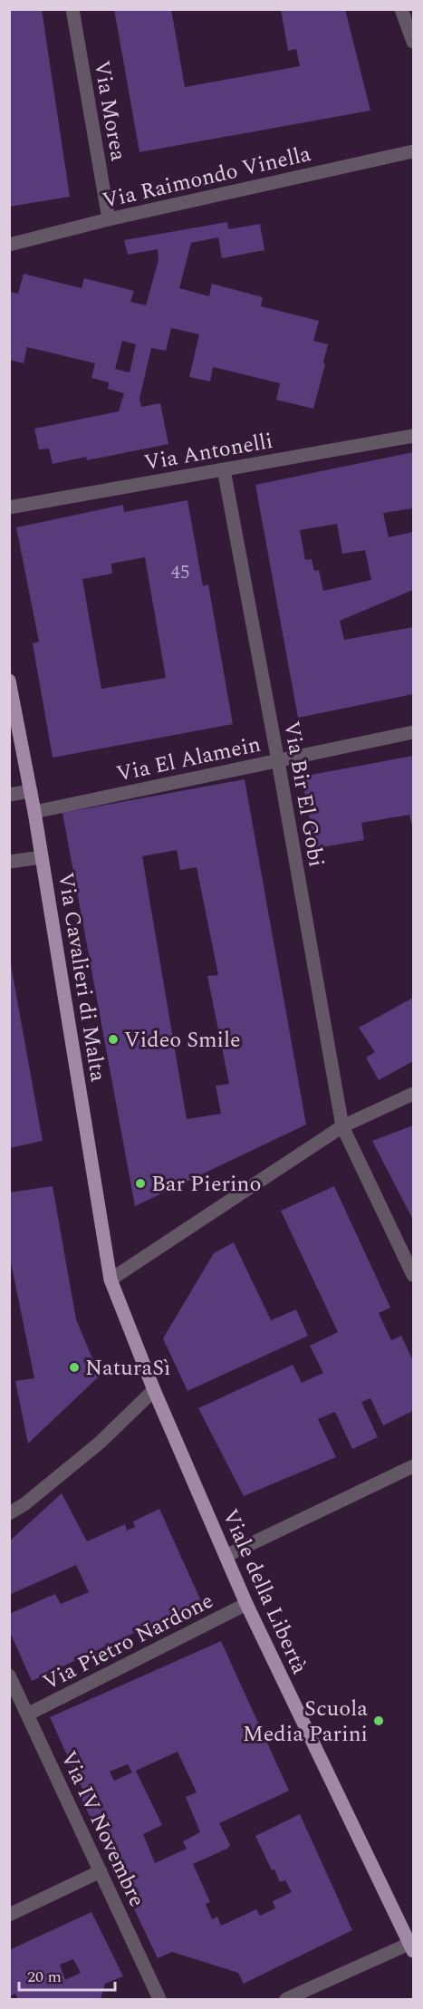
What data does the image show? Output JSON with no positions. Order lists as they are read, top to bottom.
{
  "streets": {
    "main road": ["Via Cavalieri di Malta", "Viale della Libertà"],
    "street": [
      "Via Morea",
      "Via Raimondo Vinella",
      "Via Antonelli",
      "Via El Alamein",
      "Via Bir El Gobi",
      "Via Pietro Nardone",
      "Via IV Novembre"
    ]
  },
  "crossings": [
    ["Via Morea", "Via Raimondo Vinella"],
    ["Via Antonelli", "Via Bir El Gobi"],
    ["Via El Alamein", "Via Bir El Gobi"],
    ["Via El Alamein", "Via Cavalieri di Malta"],
    ["Via Cavalieri di Malta", "Viale della Libertà"],
    ["Viale della Libertà", "Via Pietro Nardone"],
    ["Via Pietro Nardone", "Via IV Novembre"]
  ],
  "places": [
    "Video Smile",
    "Bar Pierino",
    "NaturaSì",
    "Scuola Media Parini"
  ],
  "house_numbers": ["45"],
  "scale_bar": "20 m"
}
